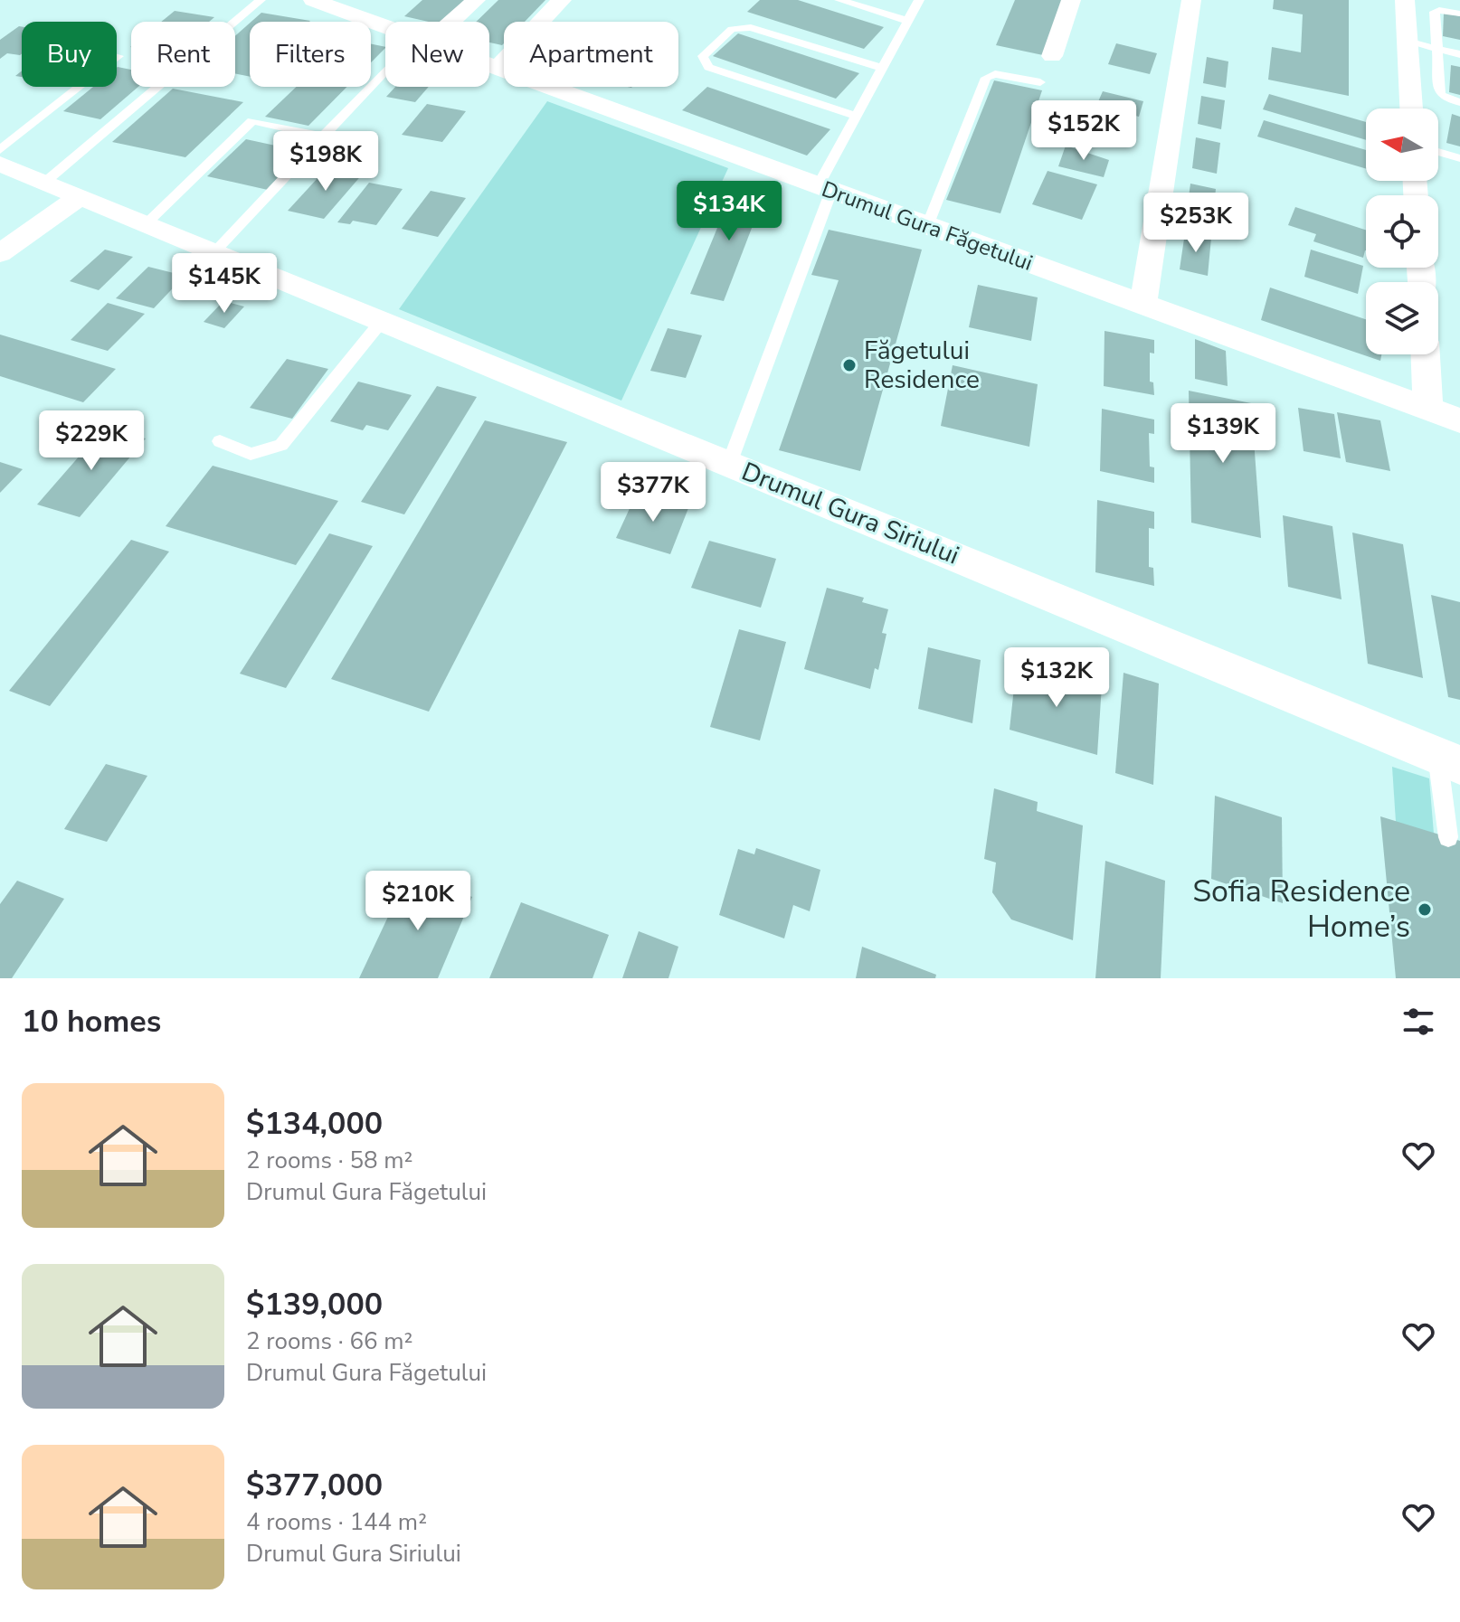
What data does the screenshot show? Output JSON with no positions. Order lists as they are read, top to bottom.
{
  "streets": {
    "street": ["Drumul Gura Făgetului", "Drumul Gura Siriului"]
  },
  "places": ["Făgetului Residence", "Sofia Residence Home’s"],
  "north": "left",
  "page": {
    "chip": [
      "Buy",
      "Rent",
      "Filters",
      "New",
      "Apartment"
    ],
    "price": [
      "$152K",
      "$198K",
      "$134K",
      "$253K",
      "$145K",
      "$139K",
      "$229K",
      "$377K",
      "$132K",
      "$210K"
    ],
    "heading": "10 homes",
    "list": [
      {
        "name": "$134,000",
        "note": "2 rooms · 58 m² · Drumul Gura Făgetului"
      },
      {
        "name": "$139,000",
        "note": "2 rooms · 66 m² · Drumul Gura Făgetului"
      },
      {
        "name": "$377,000",
        "note": "4 rooms · 144 m² · Drumul Gura Siriului"
      }
    ]
  }
}
